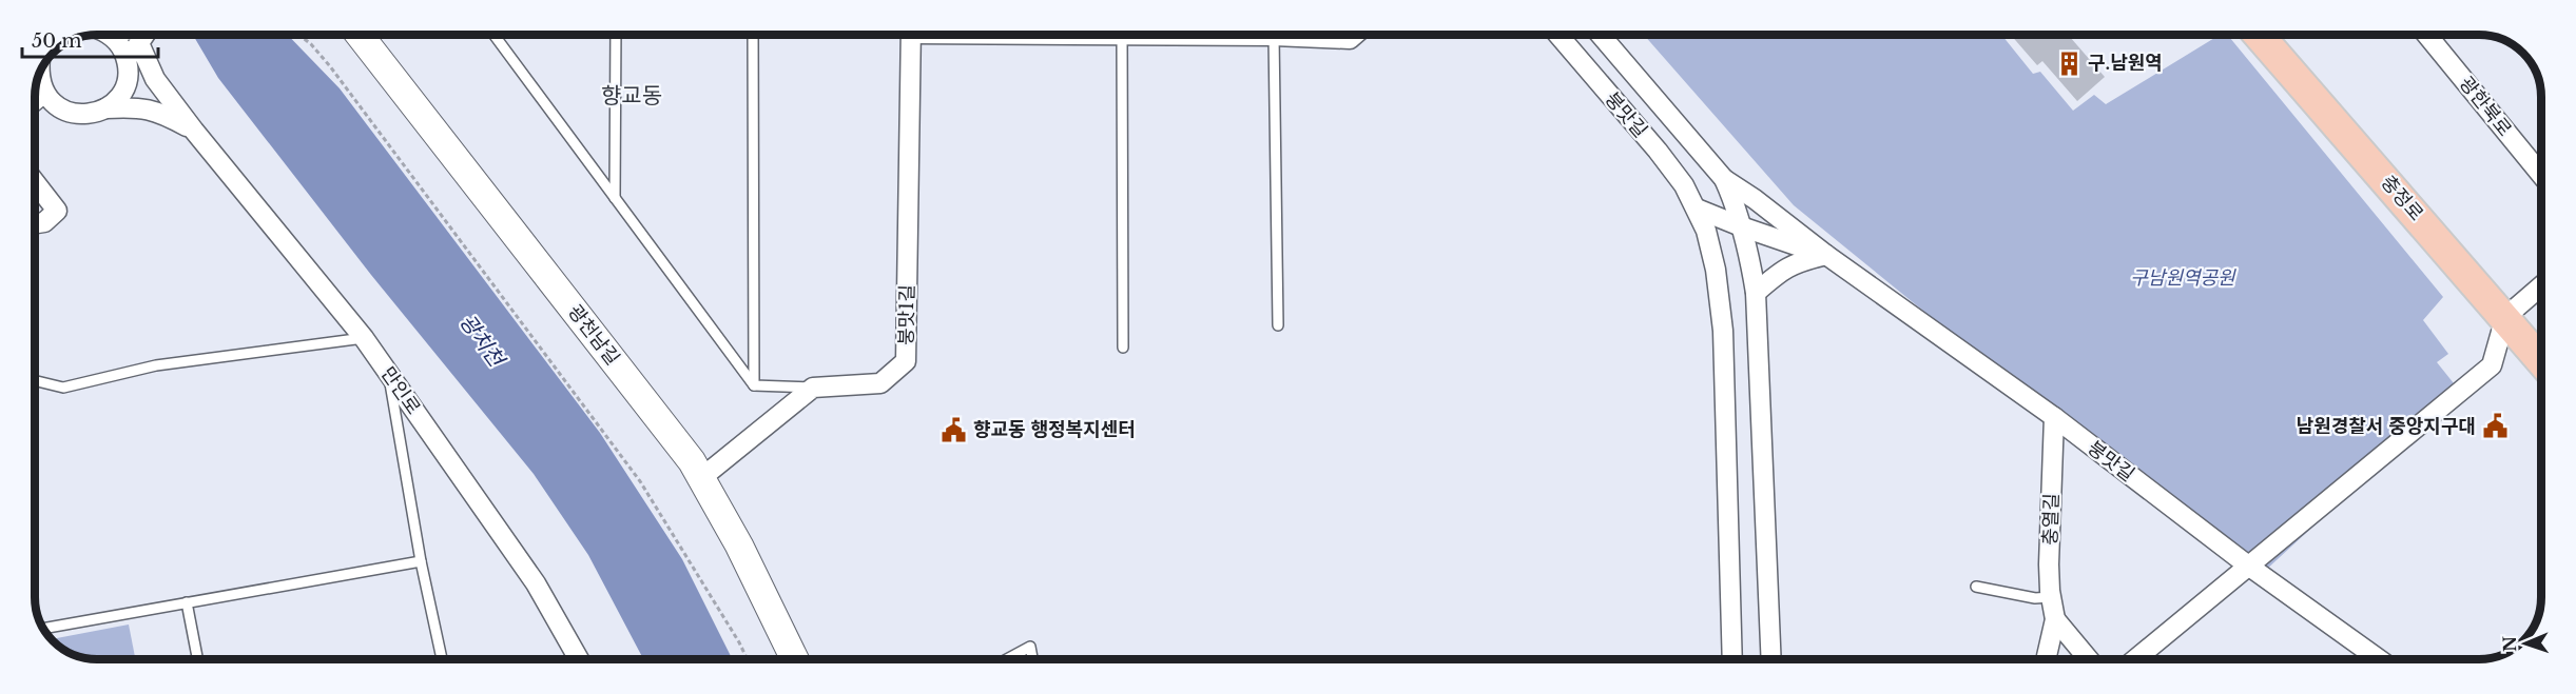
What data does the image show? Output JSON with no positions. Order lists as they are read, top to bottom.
{
  "streets": {
    "main road": ["충정로"],
    "street": [
      "광한북로",
      "붕맛길",
      "붕맛1길",
      "광천남길",
      "만인로",
      "충열길"
    ]
  },
  "crossings": [
    ["붕맛길", "충열길"]
  ],
  "districts": ["향교동"],
  "water": ["광치천"],
  "parks": ["구남원역공원"],
  "places": {
    "building": ["구.남원역"],
    "public building": ["남원경찰서 중앙지구대", "향교동 행정복지센터"]
  },
  "scale_bar": "50 m",
  "north": "left"
}
